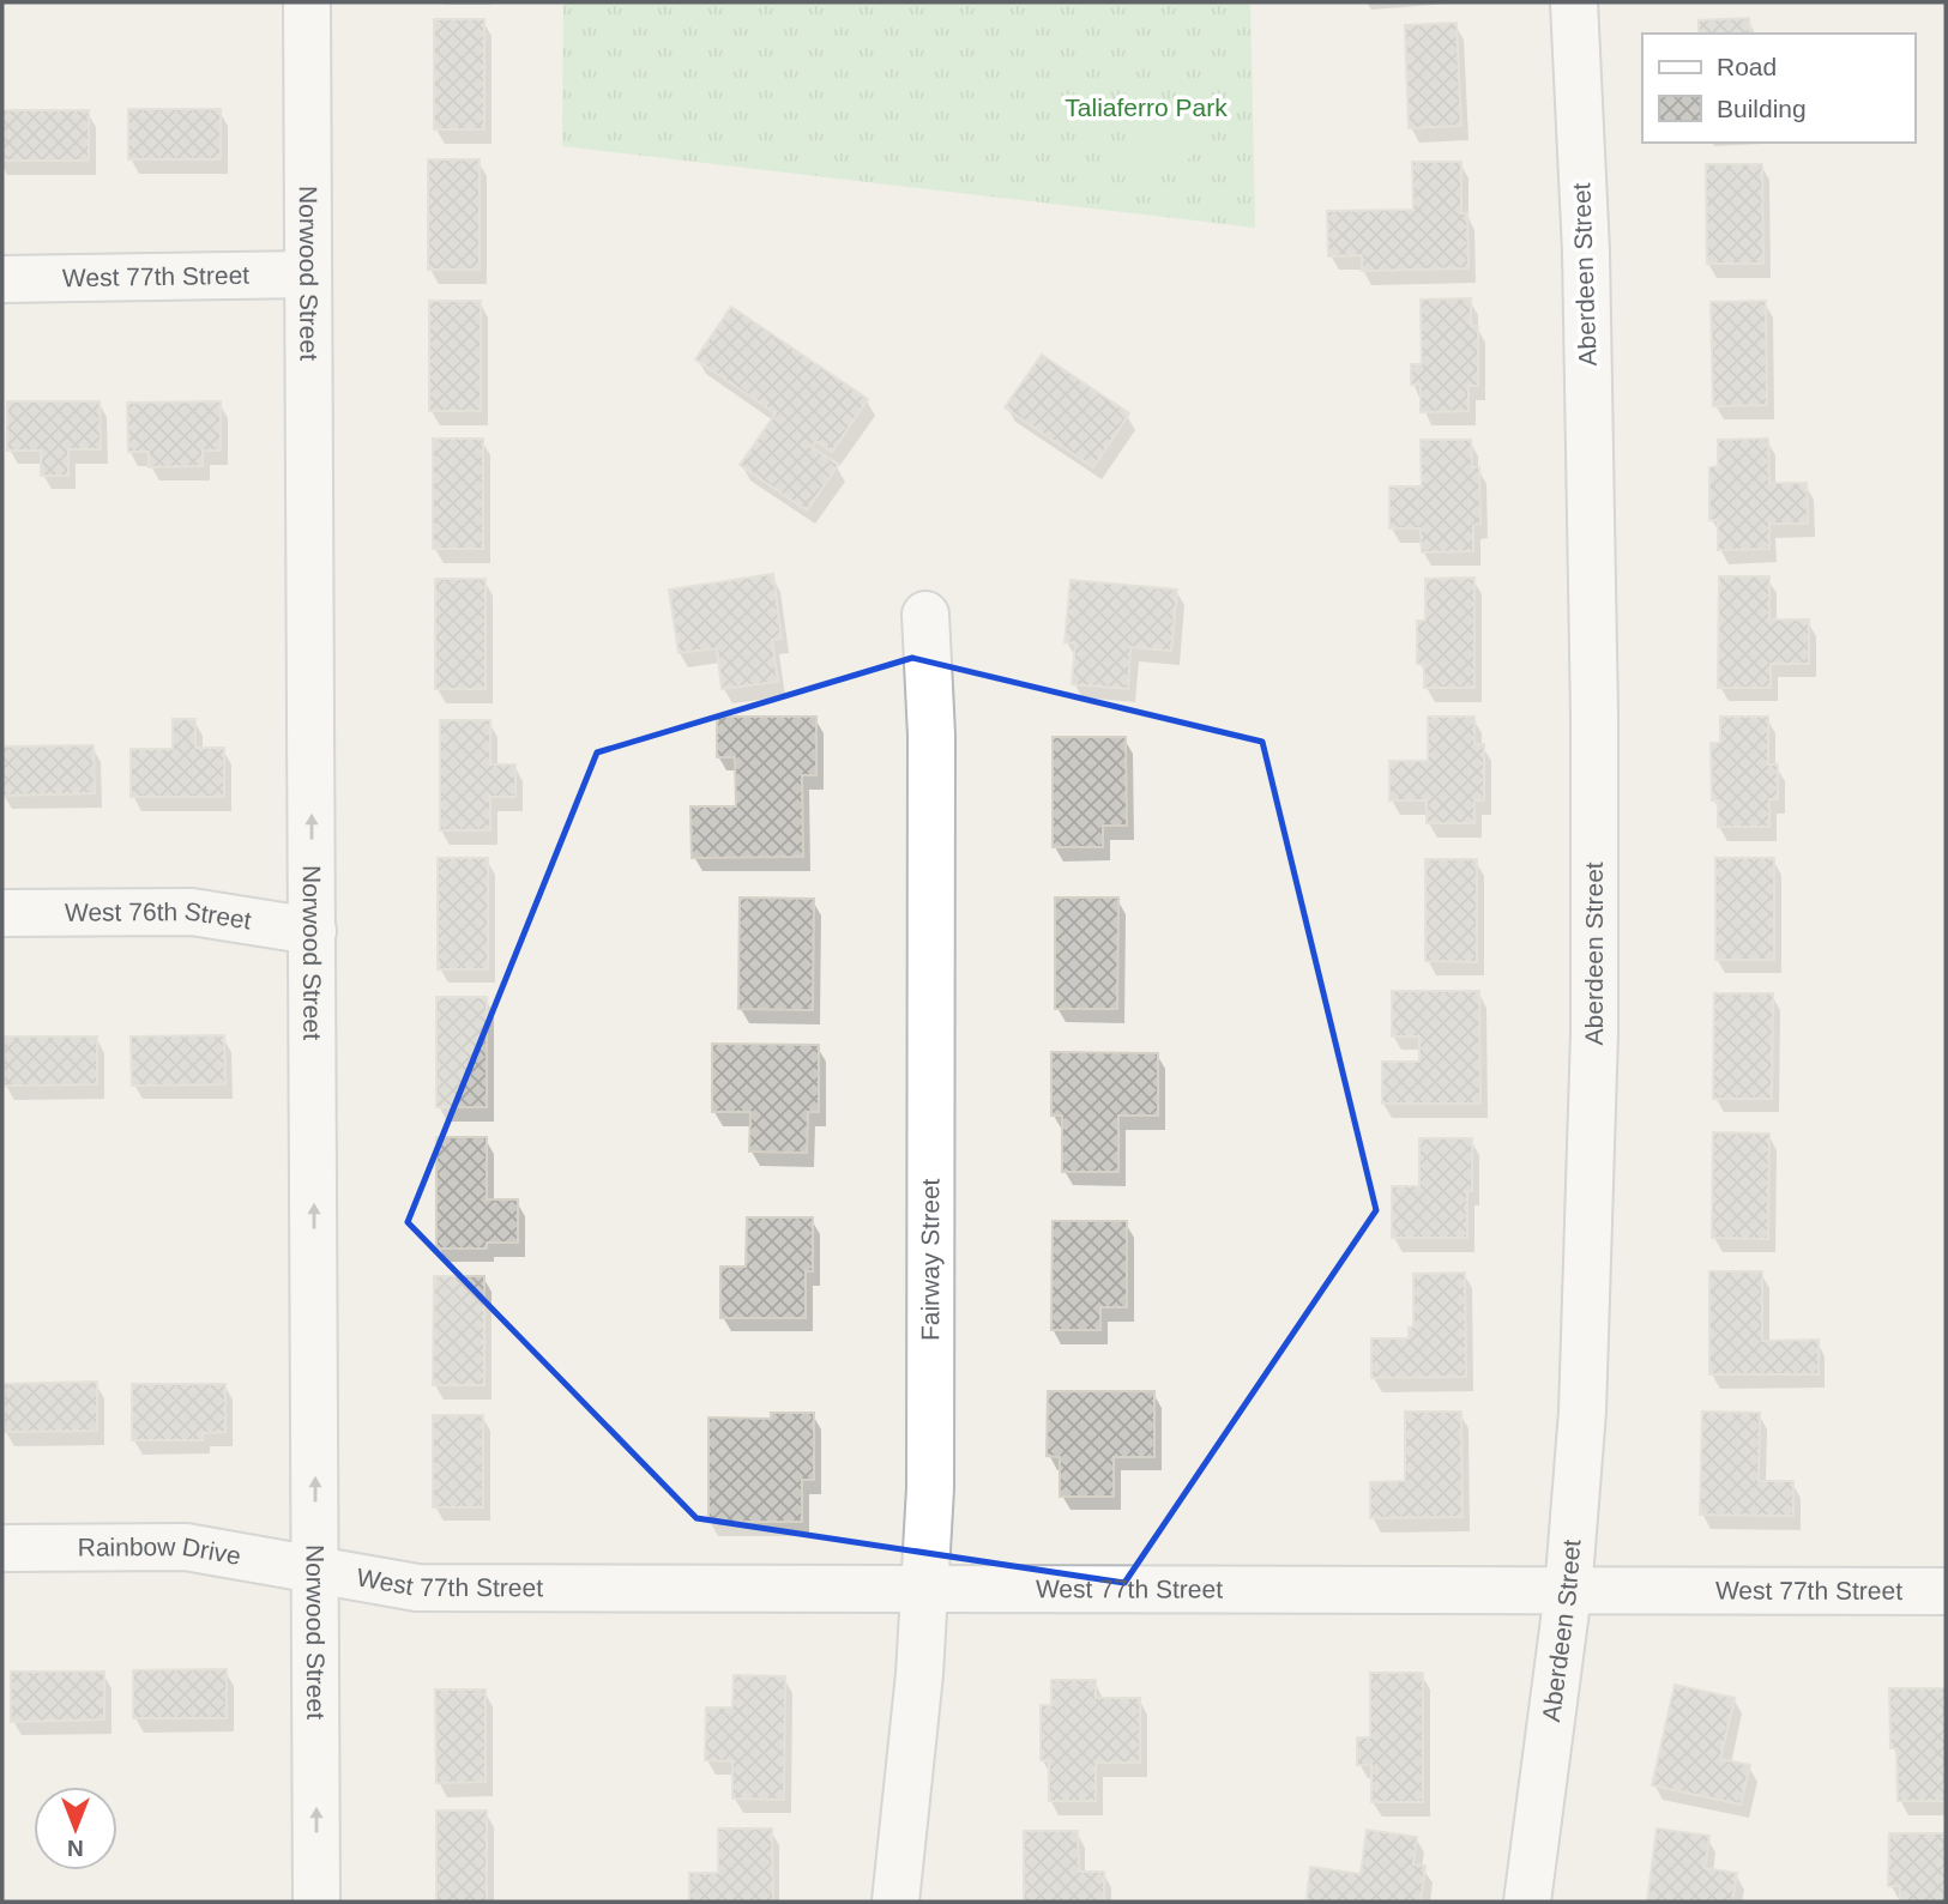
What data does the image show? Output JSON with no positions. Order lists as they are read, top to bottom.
{
  "streets": {
    "street": [
      "Norwood Street",
      "Aberdeen Street",
      "West 77th Street",
      "West 76th Street",
      "Fairway Street",
      "Rainbow Drive"
    ]
  },
  "crossings": [
    ["Norwood Street", "West 77th Street"],
    ["Norwood Street", "West 76th Street"],
    ["Norwood Street", "Rainbow Drive"],
    ["Aberdeen Street", "West 77th Street"],
    ["West 77th Street", "Fairway Street"],
    ["West 77th Street", "Rainbow Drive"]
  ],
  "one_way": ["Norwood Street"],
  "parks": ["Taliaferro Park"],
  "legend": ["Road", "Building"],
  "north": "bottom"
}
